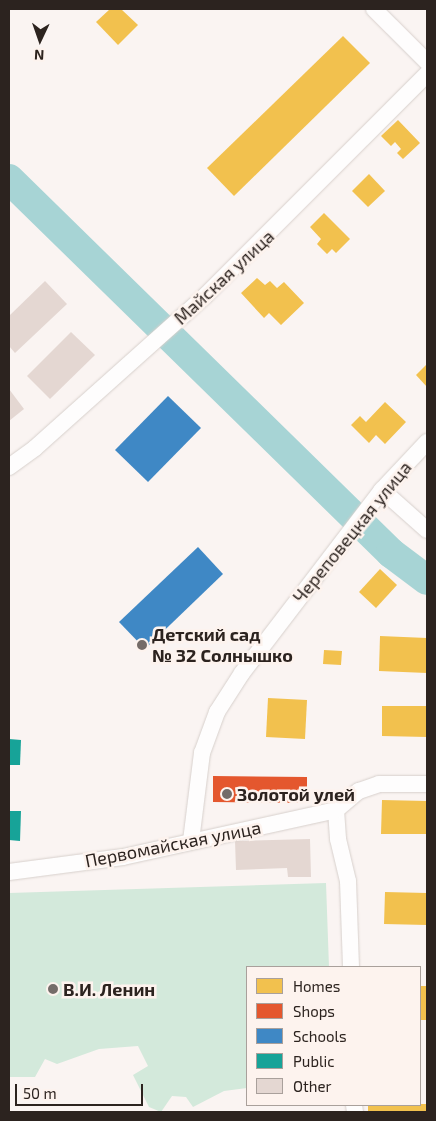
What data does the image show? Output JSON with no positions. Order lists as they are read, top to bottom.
{
  "streets": {
    "street": ["Майская улица", "Череповецкая улица", "Первомайская улица"]
  },
  "crossings": [
    ["Череповецкая улица", "Первомайская улица"]
  ],
  "places": ["Детский сад № 32 Солнышко", "Золотой улей", "В.И. Ленин"],
  "legend": [
    "Homes",
    "Shops",
    "Schools",
    "Public",
    "Other"
  ],
  "scale_bar": "50 m",
  "north": "bottom"
}
